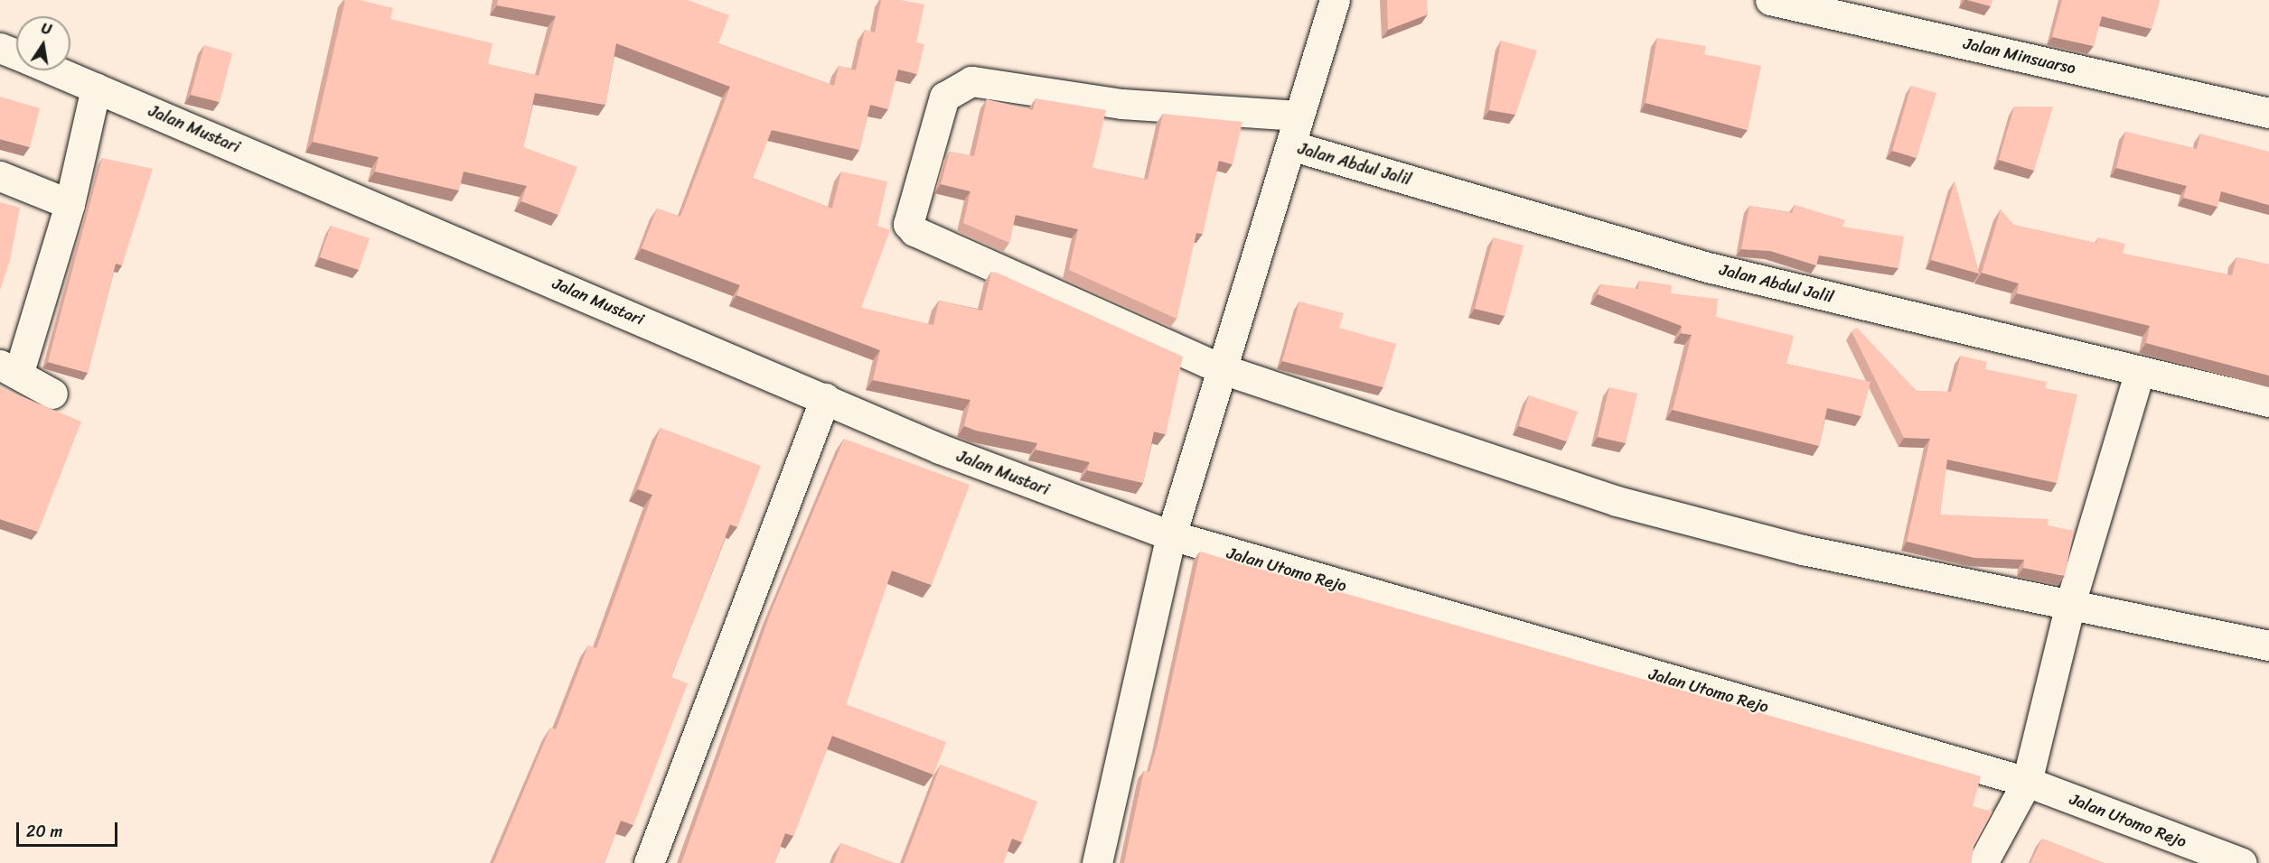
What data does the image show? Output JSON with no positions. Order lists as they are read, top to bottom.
{
  "streets": {
    "street": [
      "Jalan Minsuarso",
      "Jalan Mustari",
      "Jalan Abdul Jalil",
      "Jalan Utomo Rejo"
    ]
  },
  "crossings": [
    ["Jalan Mustari", "Jalan Utomo Rejo"]
  ],
  "scale_bar": "20 m",
  "north": "top"
}
